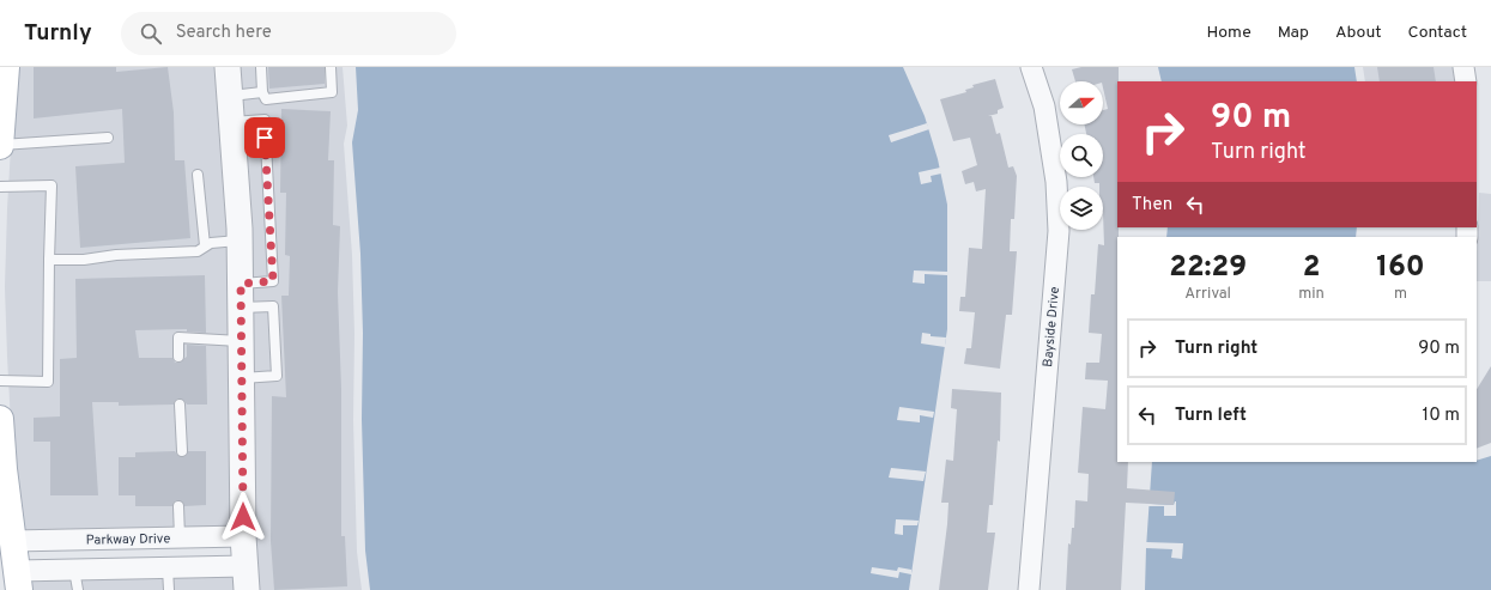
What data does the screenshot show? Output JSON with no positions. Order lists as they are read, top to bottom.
{
  "streets": {
    "street": ["Bayside Drive", "Parkway Drive"]
  },
  "north": "right",
  "page": {
    "header": "Turnly",
    "search": "Search here",
    "nav": [
      "Home",
      "Map",
      "About",
      "Contact"
    ],
    "turn": ["90 m", "Turn right"],
    "then": "Then",
    "eta": [
      "22:29",
      "Arrival",
      "2",
      "min",
      "160",
      "m"
    ],
    "list": [
      {
        "name": "Turn right",
        "value": "90 m"
      },
      {
        "name": "Turn left",
        "value": "10 m"
      }
    ]
  }
}
